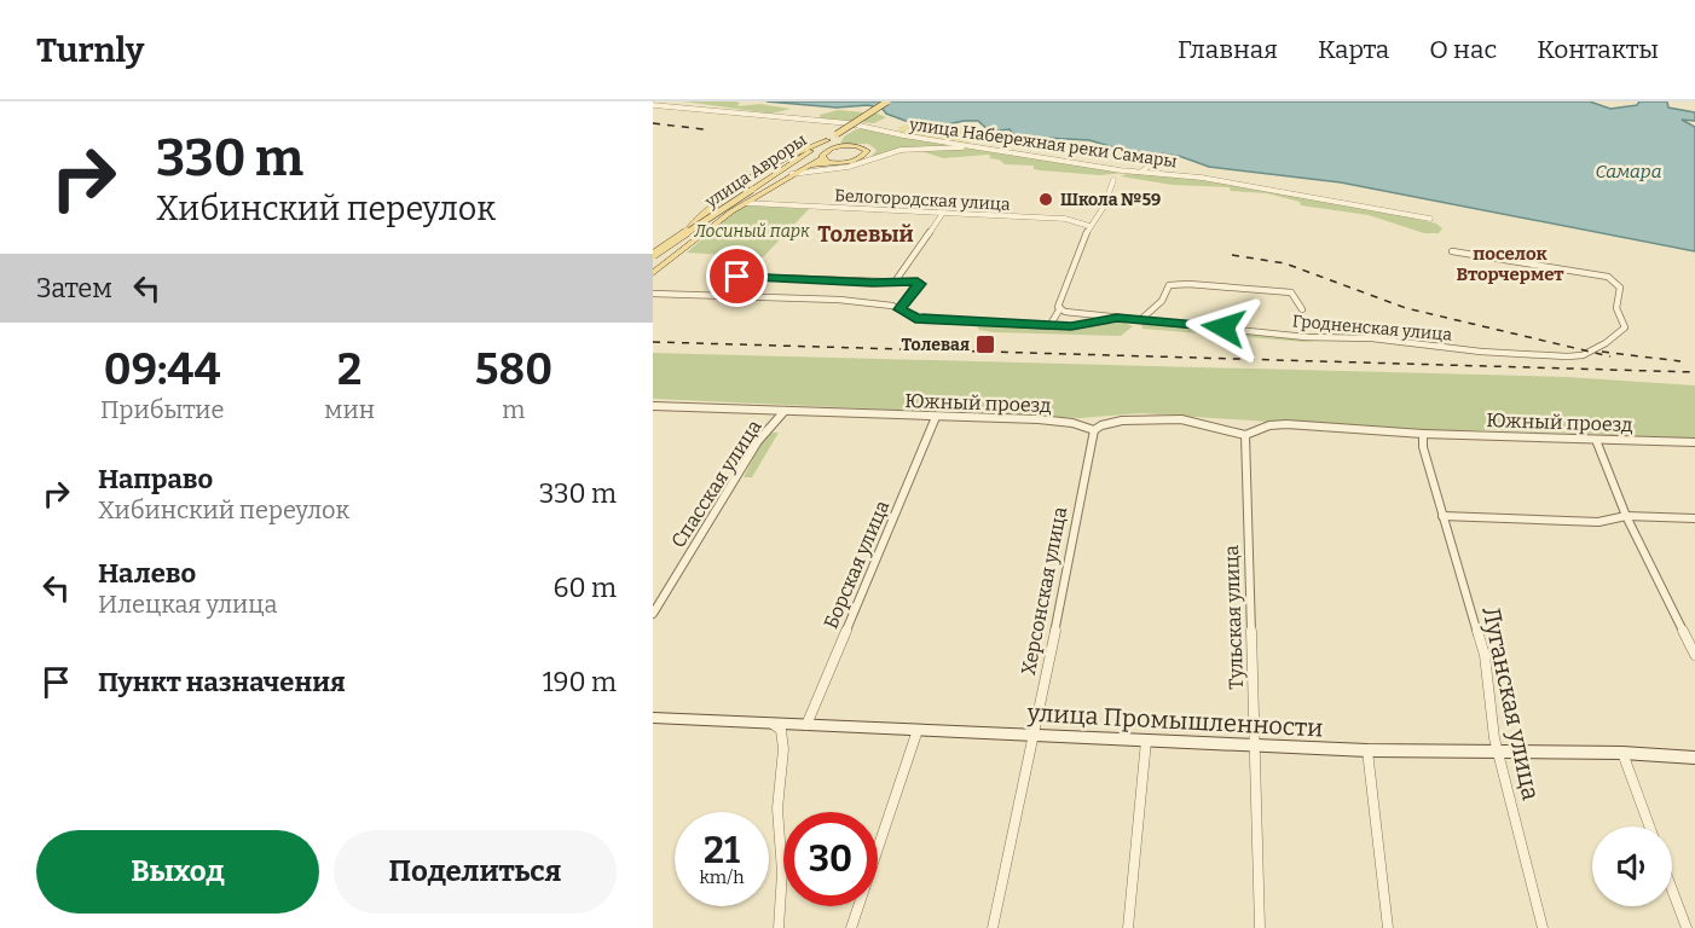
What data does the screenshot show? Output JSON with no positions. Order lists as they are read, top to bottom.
{
  "streets": {
    "main road": ["улица Авроры", "улица Промышленности"],
    "street": [
      "улица Набережная реки Самары",
      "Белогородская улица",
      "Гродненская улица",
      "Южный проезд",
      "Спасская улица",
      "Борская улица",
      "Херсонская улица",
      "Тульская улица",
      "Луганская улица"
    ]
  },
  "crossings": [
    ["Южный проезд", "Спасская улица"],
    ["Южный проезд", "Борская улица"],
    ["Южный проезд", "Херсонская улица"],
    ["Южный проезд", "Тульская улица"],
    ["Южный проезд", "Луганская улица"],
    ["Борская улица", "улица Промышленности"],
    ["Херсонская улица", "улица Промышленности"],
    ["Тульская улица", "улица Промышленности"],
    ["Луганская улица", "улица Промышленности"]
  ],
  "districts": ["Толевый", "поселок Вторчермет"],
  "water": ["Самара"],
  "parks": ["Лосиный парк"],
  "places": {
    "other": ["Школа №59"],
    "transit": ["Толевая"]
  },
  "page": {
    "header": "Turnly",
    "nav": [
      "Главная",
      "Карта",
      "О нас",
      "Контакты"
    ],
    "turn": ["330 m", "Хибинский переулок"],
    "then": "Затем",
    "eta": [
      "09:44",
      "Прибытие",
      "2",
      "мин",
      "580",
      "m"
    ],
    "list": [
      {
        "name": "Направо",
        "note": "Хибинский переулок",
        "value": "330 m"
      },
      {
        "name": "Налево",
        "note": "Илецкая улица",
        "value": "60 m"
      },
      {
        "name": "Пункт назначения",
        "value": "190 m"
      }
    ],
    "speed": "21 km/h",
    "limit": "30",
    "buttons": ["Выход", "Поделиться"]
  }
}
